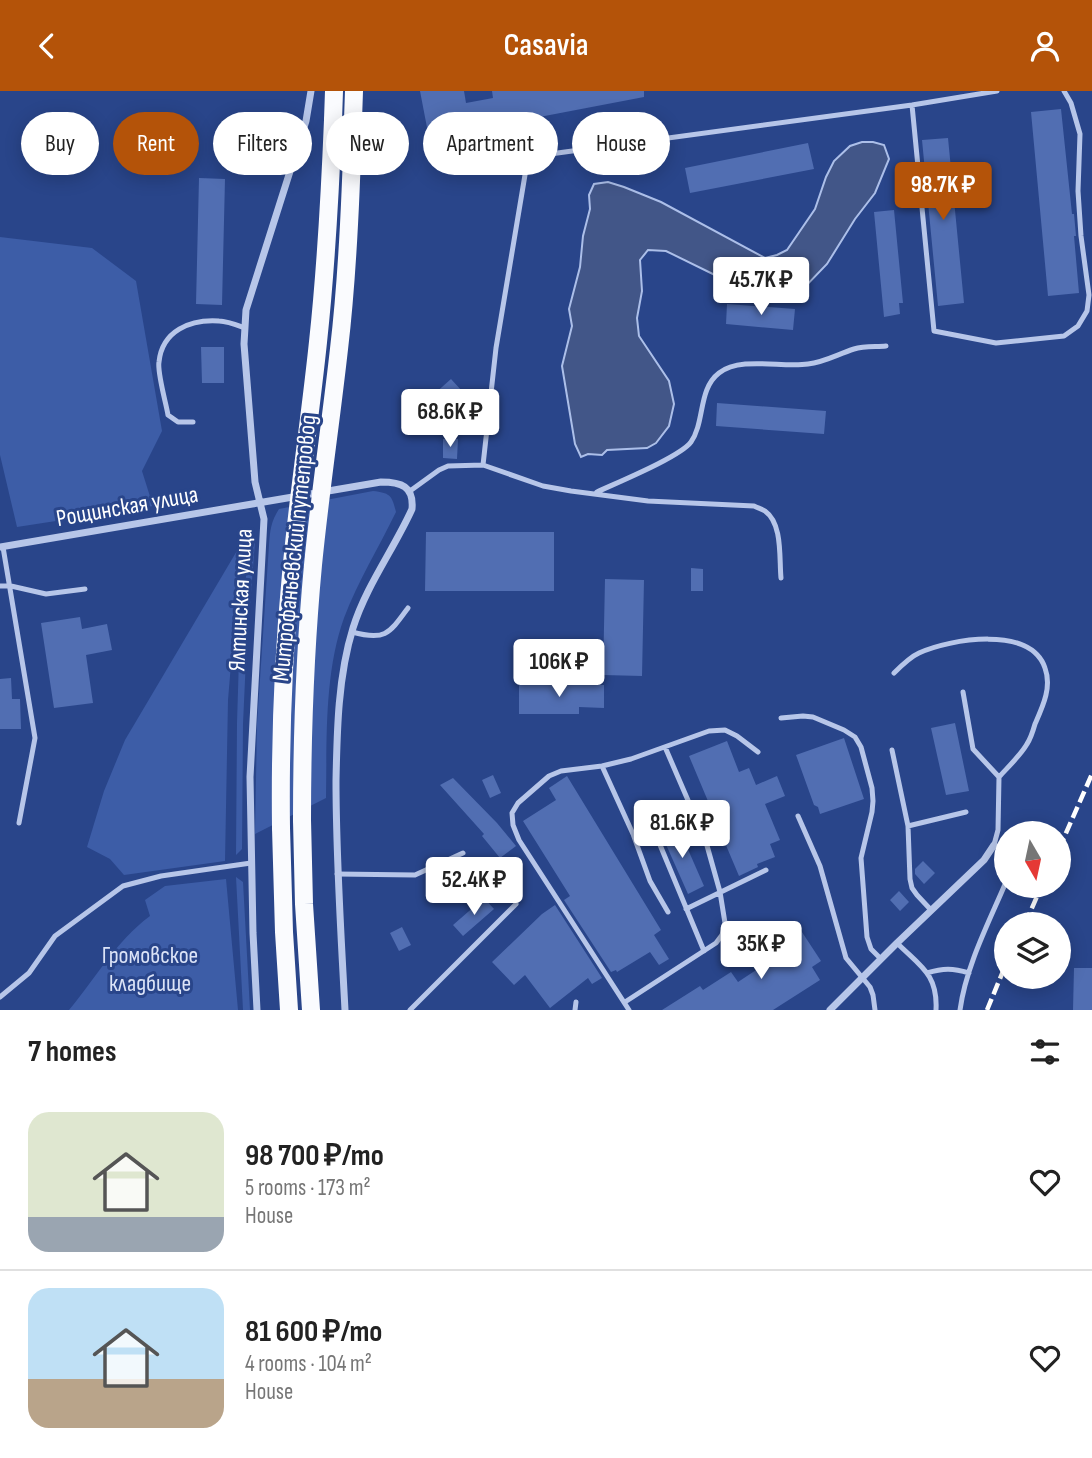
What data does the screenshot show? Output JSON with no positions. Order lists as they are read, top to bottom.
{
  "streets": {
    "main road": ["Митрофаньевский путепровод"],
    "street": ["Рощинская улица", "Ялтинская улица"]
  },
  "crossings": [
    ["Рощинская улица", "Ялтинская улица"]
  ],
  "parks": ["Громовское кладбище"],
  "north": "bottom",
  "page": {
    "header": "Casavia",
    "chip": [
      "Buy",
      "Rent",
      "Filters",
      "New",
      "Apartment",
      "House"
    ],
    "price": [
      "98.7K ₽",
      "45.7K ₽",
      "68.6K ₽",
      "106K ₽",
      "81.6K ₽",
      "52.4K ₽",
      "35K ₽"
    ],
    "heading": "7 homes",
    "list": [
      {
        "name": "98 700 ₽/mo",
        "note": "5 rooms · 173 m² · House"
      },
      {
        "name": "81 600 ₽/mo",
        "note": "4 rooms · 104 m² · House"
      }
    ]
  }
}
